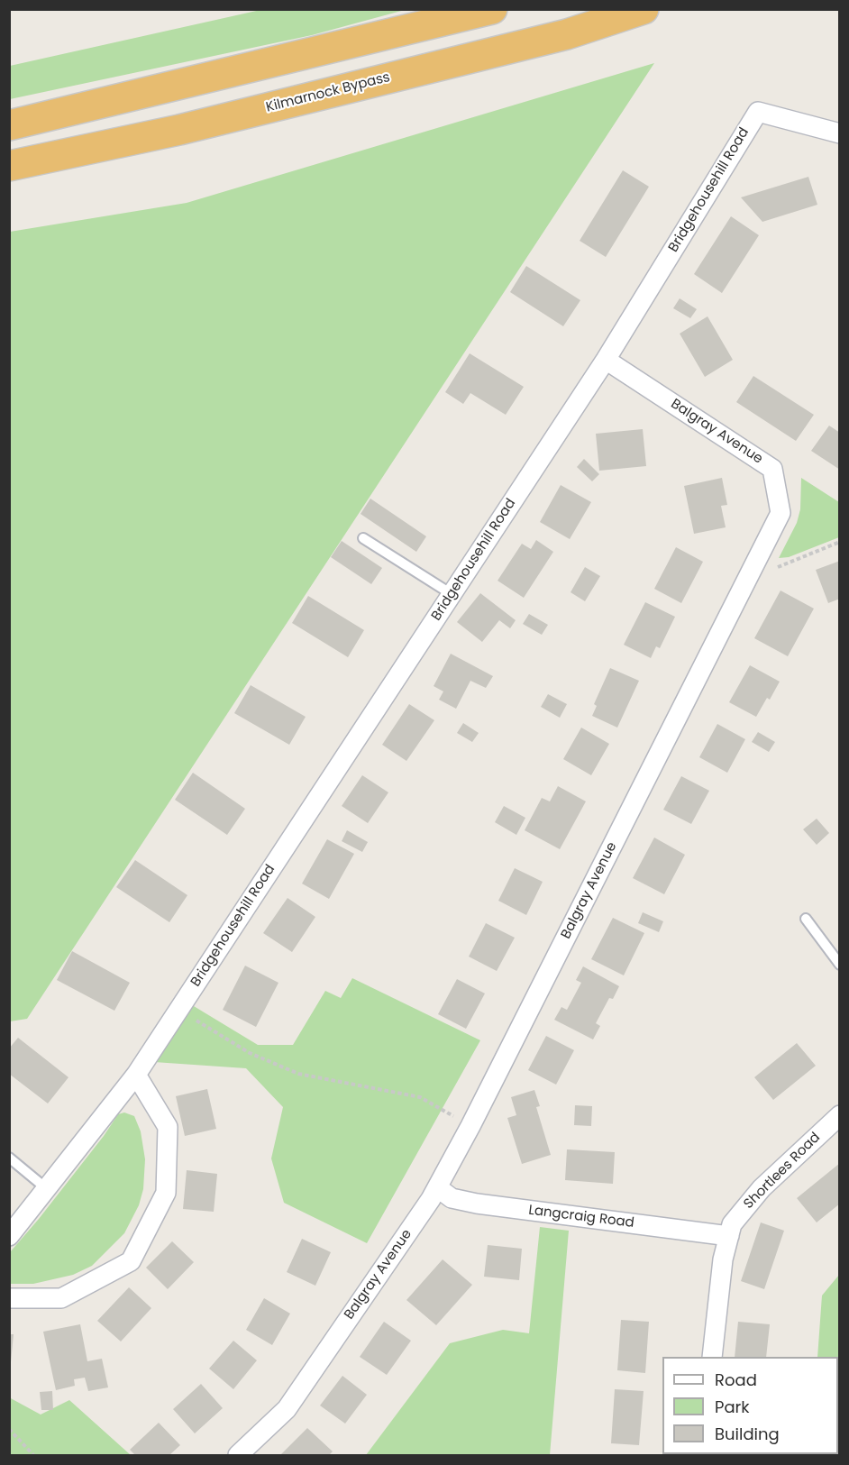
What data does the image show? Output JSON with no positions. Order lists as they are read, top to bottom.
{
  "streets": {
    "highway": ["Kilmarnock Bypass"],
    "street": [
      "Bridgehousehill Road",
      "Balgray Avenue",
      "Shortlees Road",
      "Langcraig Road"
    ]
  },
  "crossings": [
    ["Bridgehousehill Road", "Balgray Avenue"],
    ["Balgray Avenue", "Langcraig Road"],
    ["Shortlees Road", "Langcraig Road"]
  ],
  "legend": ["Road", "Park", "Building"]
}
